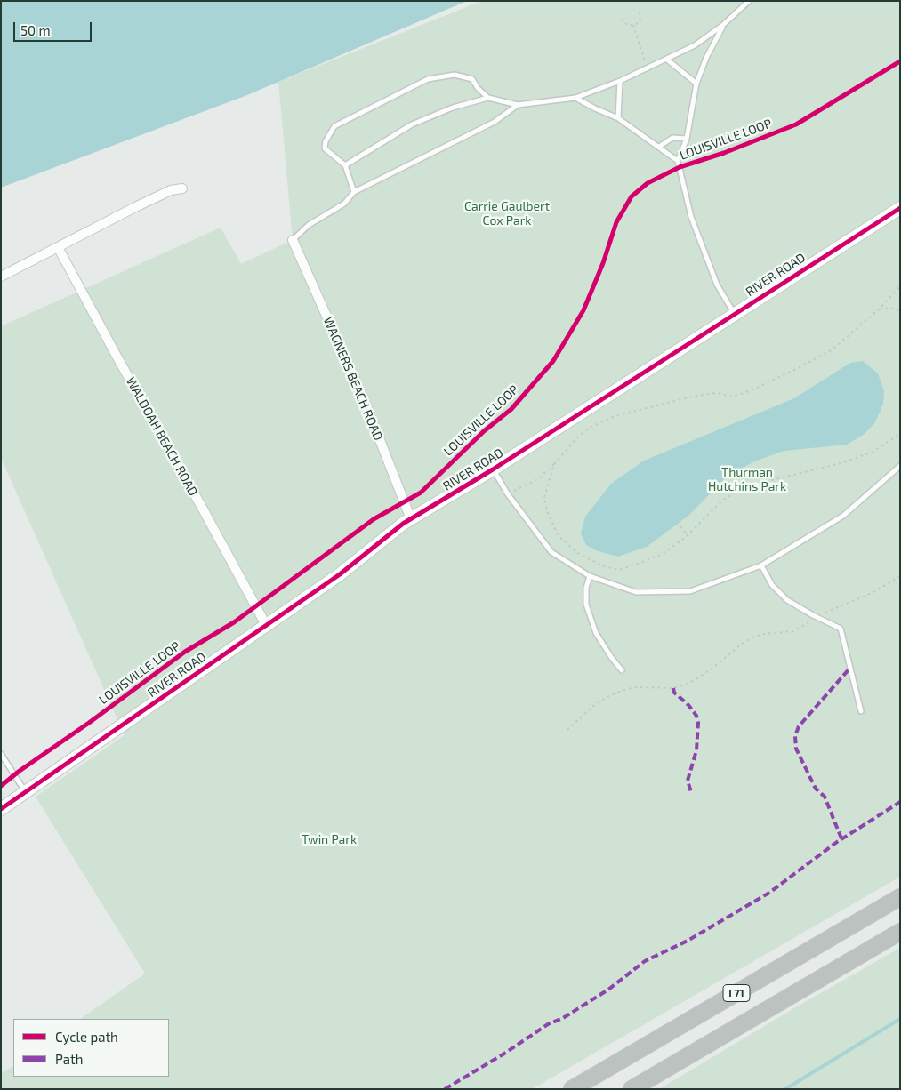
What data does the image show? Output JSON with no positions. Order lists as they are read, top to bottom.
{
  "streets": {
    "highway": ["I 71"],
    "street": ["RIVER ROAD", "WAGNERS BEACH ROAD", "WALDOAH BEACH ROAD"],
    "cycle path": ["LOUISVILLE LOOP"]
  },
  "crossings": [
    ["RIVER ROAD", "WAGNERS BEACH ROAD"],
    ["RIVER ROAD", "WALDOAH BEACH ROAD"]
  ],
  "parks": ["Carrie Gaulbert Cox Park", "Thurman Hutchins Park", "Twin Park"],
  "legend": ["Cycle path", "Path"],
  "scale_bar": "50 m"
}
